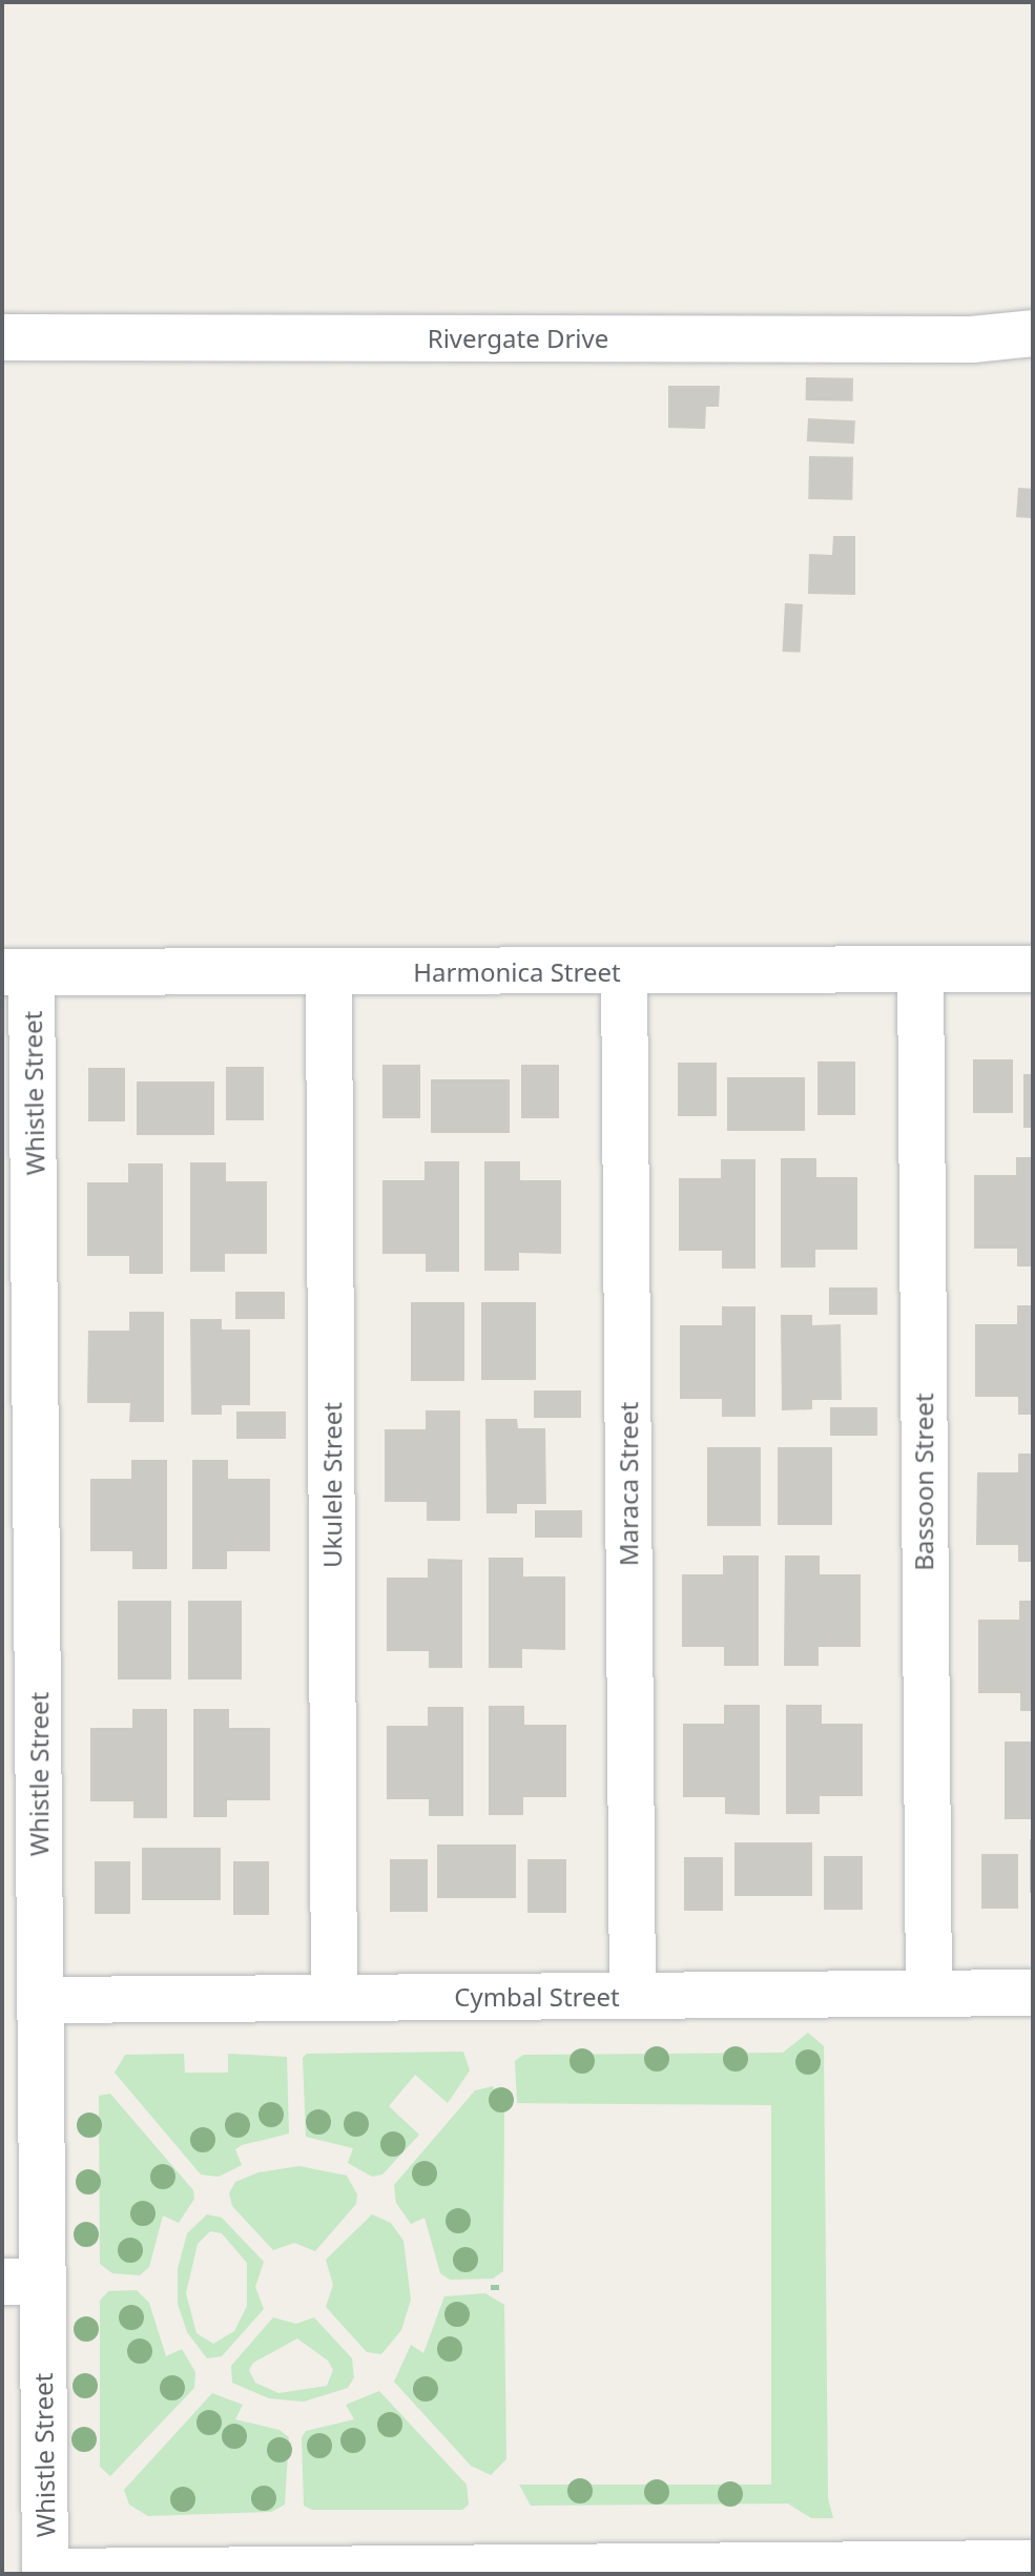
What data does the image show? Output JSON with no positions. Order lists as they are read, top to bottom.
{
  "streets": {
    "street": [
      "Rivergate Drive",
      "Harmonica Street",
      "Whistle Street",
      "Bassoon Street",
      "Maraca Street",
      "Ukulele Street",
      "Cymbal Street"
    ]
  },
  "crossings": [
    ["Harmonica Street", "Whistle Street"],
    ["Harmonica Street", "Bassoon Street"],
    ["Harmonica Street", "Maraca Street"],
    ["Harmonica Street", "Ukulele Street"],
    ["Whistle Street", "Cymbal Street"],
    ["Bassoon Street", "Cymbal Street"],
    ["Maraca Street", "Cymbal Street"],
    ["Ukulele Street", "Cymbal Street"]
  ]
}
